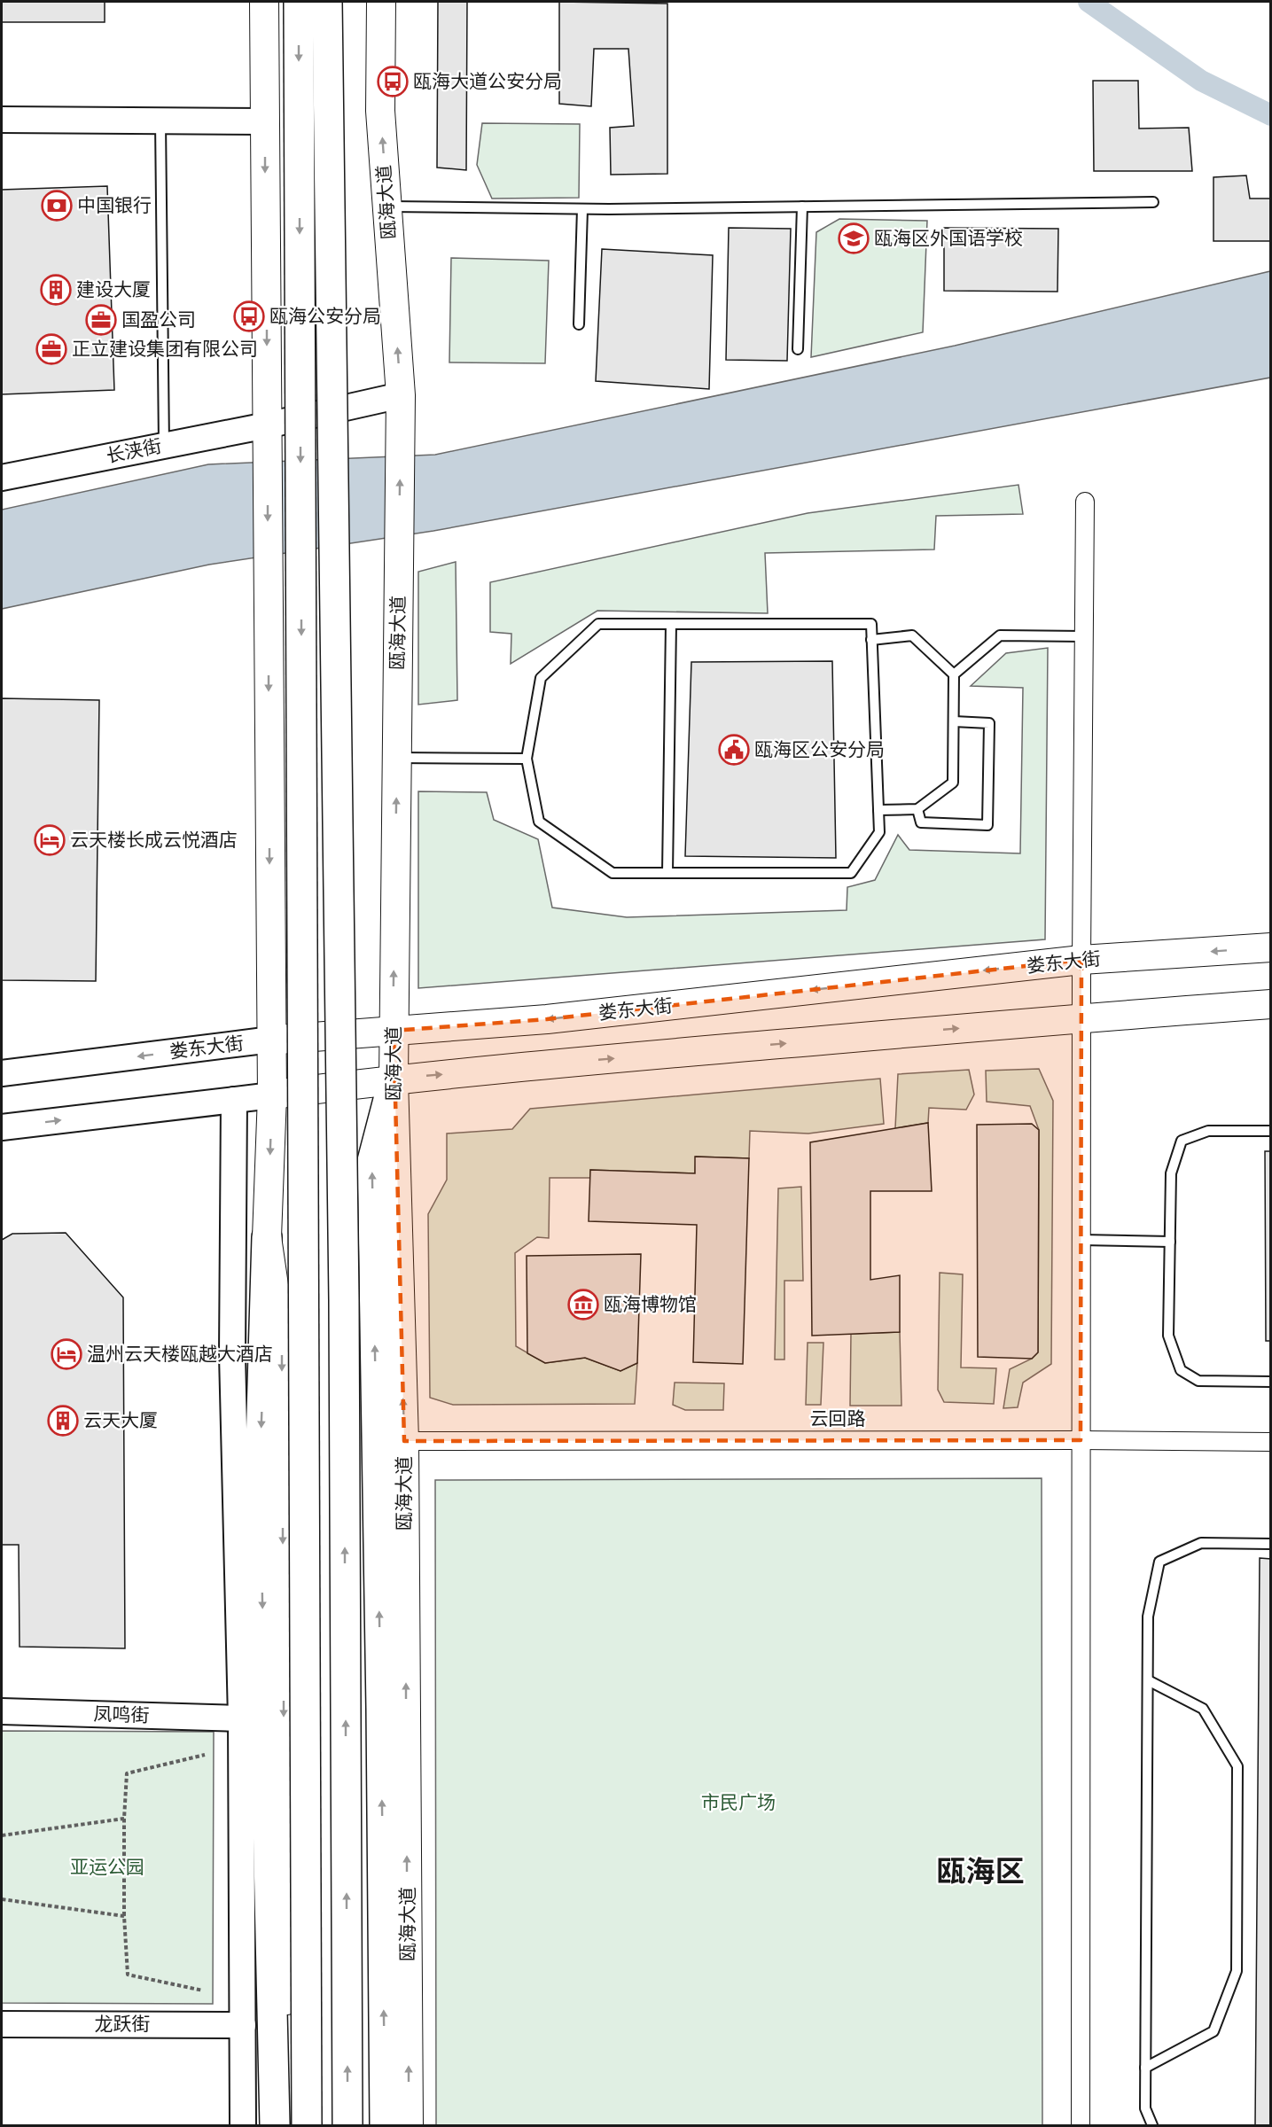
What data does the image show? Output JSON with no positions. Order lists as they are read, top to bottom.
{
  "streets": {
    "main road": ["瓯海大道", "娄东大街"],
    "street": [
      "长浃街",
      "云回路",
      "凤鸣街",
      "龙跃街"
    ]
  },
  "crossings": [
    ["瓯海大道", "长浃街"],
    ["瓯海大道", "娄东大街"],
    ["瓯海大道", "云回路"]
  ],
  "districts": ["瓯海区"],
  "parks": ["市民广场", "亚运公园"],
  "places": {
    "bus stop": ["瓯海大道公安分局", "瓯海公安分局"],
    "bank": ["中国银行"],
    "school or university": ["瓯海区外国语学校"],
    "building": ["建设大厦", "云天大厦"],
    "office": ["国盈公司", "正立建设集团有限公司"],
    "public building": ["瓯海区公安分局"],
    "hotel": ["云天楼长成云悦酒店", "温州云天楼瓯越大酒店"],
    "museum": ["瓯海博物馆"]
  }
}
